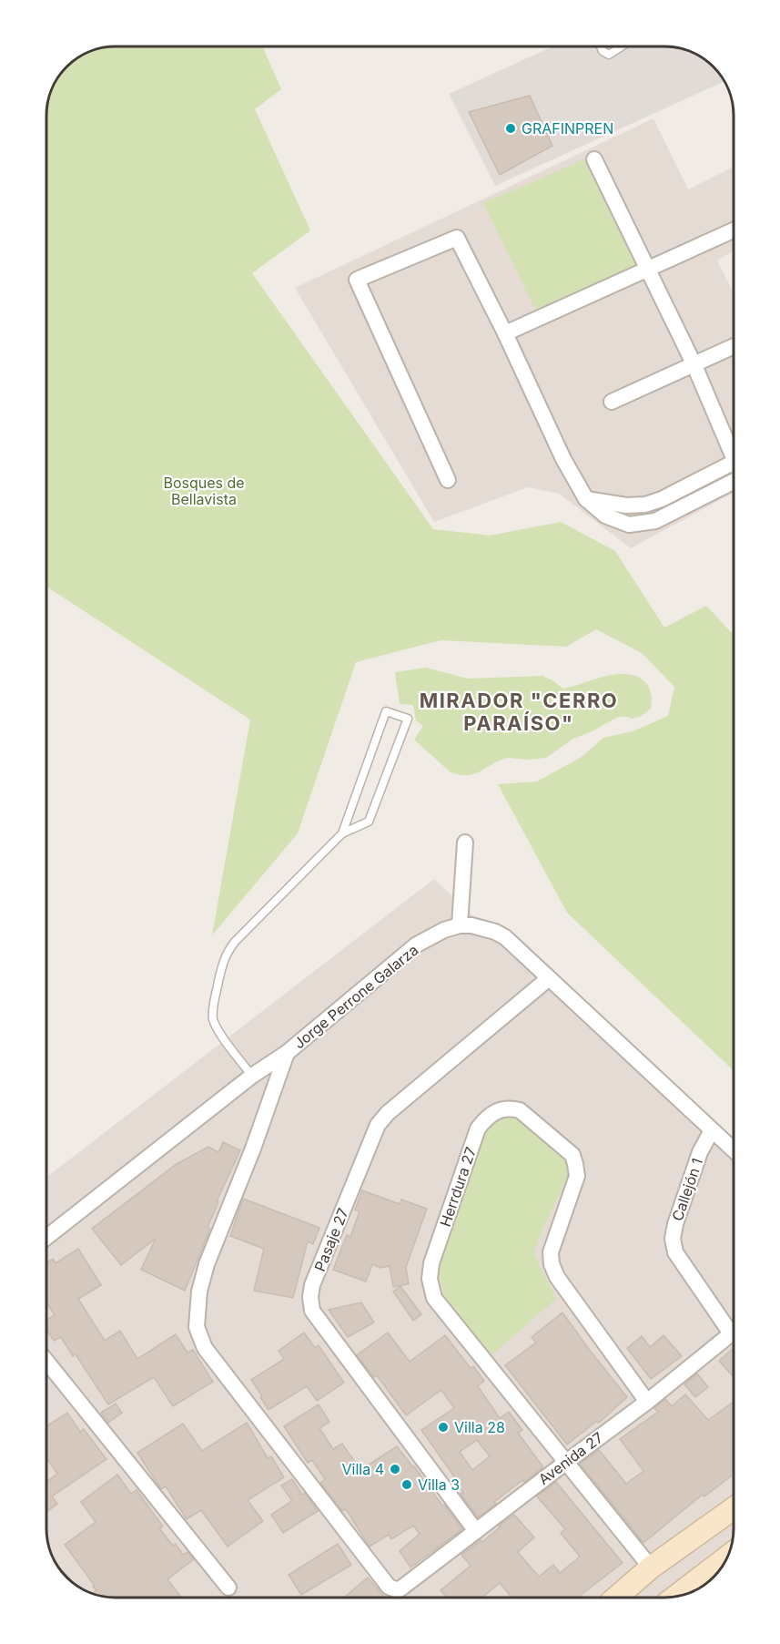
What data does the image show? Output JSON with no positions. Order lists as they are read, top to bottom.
{
  "streets": {
    "street": [
      "Jorge Perrone Galarza",
      "Herrdura 27",
      "Callejón 1",
      "Pasaje 27",
      "Avenida 27"
    ]
  },
  "crossings": [
    ["Jorge Perrone Galarza", "Callejón 1"],
    ["Jorge Perrone Galarza", "Pasaje 27"],
    ["Jorge Perrone Galarza", "Avenida 27"],
    ["Herrdura 27", "Avenida 27"],
    ["Pasaje 27", "Avenida 27"]
  ],
  "districts": ["MIRADOR \"CERRO PARAÍSO\""],
  "parks": ["Bosques de Bellavista"],
  "places": [
    "GRAFINPREN",
    "Villa 28",
    "Villa 4",
    "Villa 3"
  ]
}
